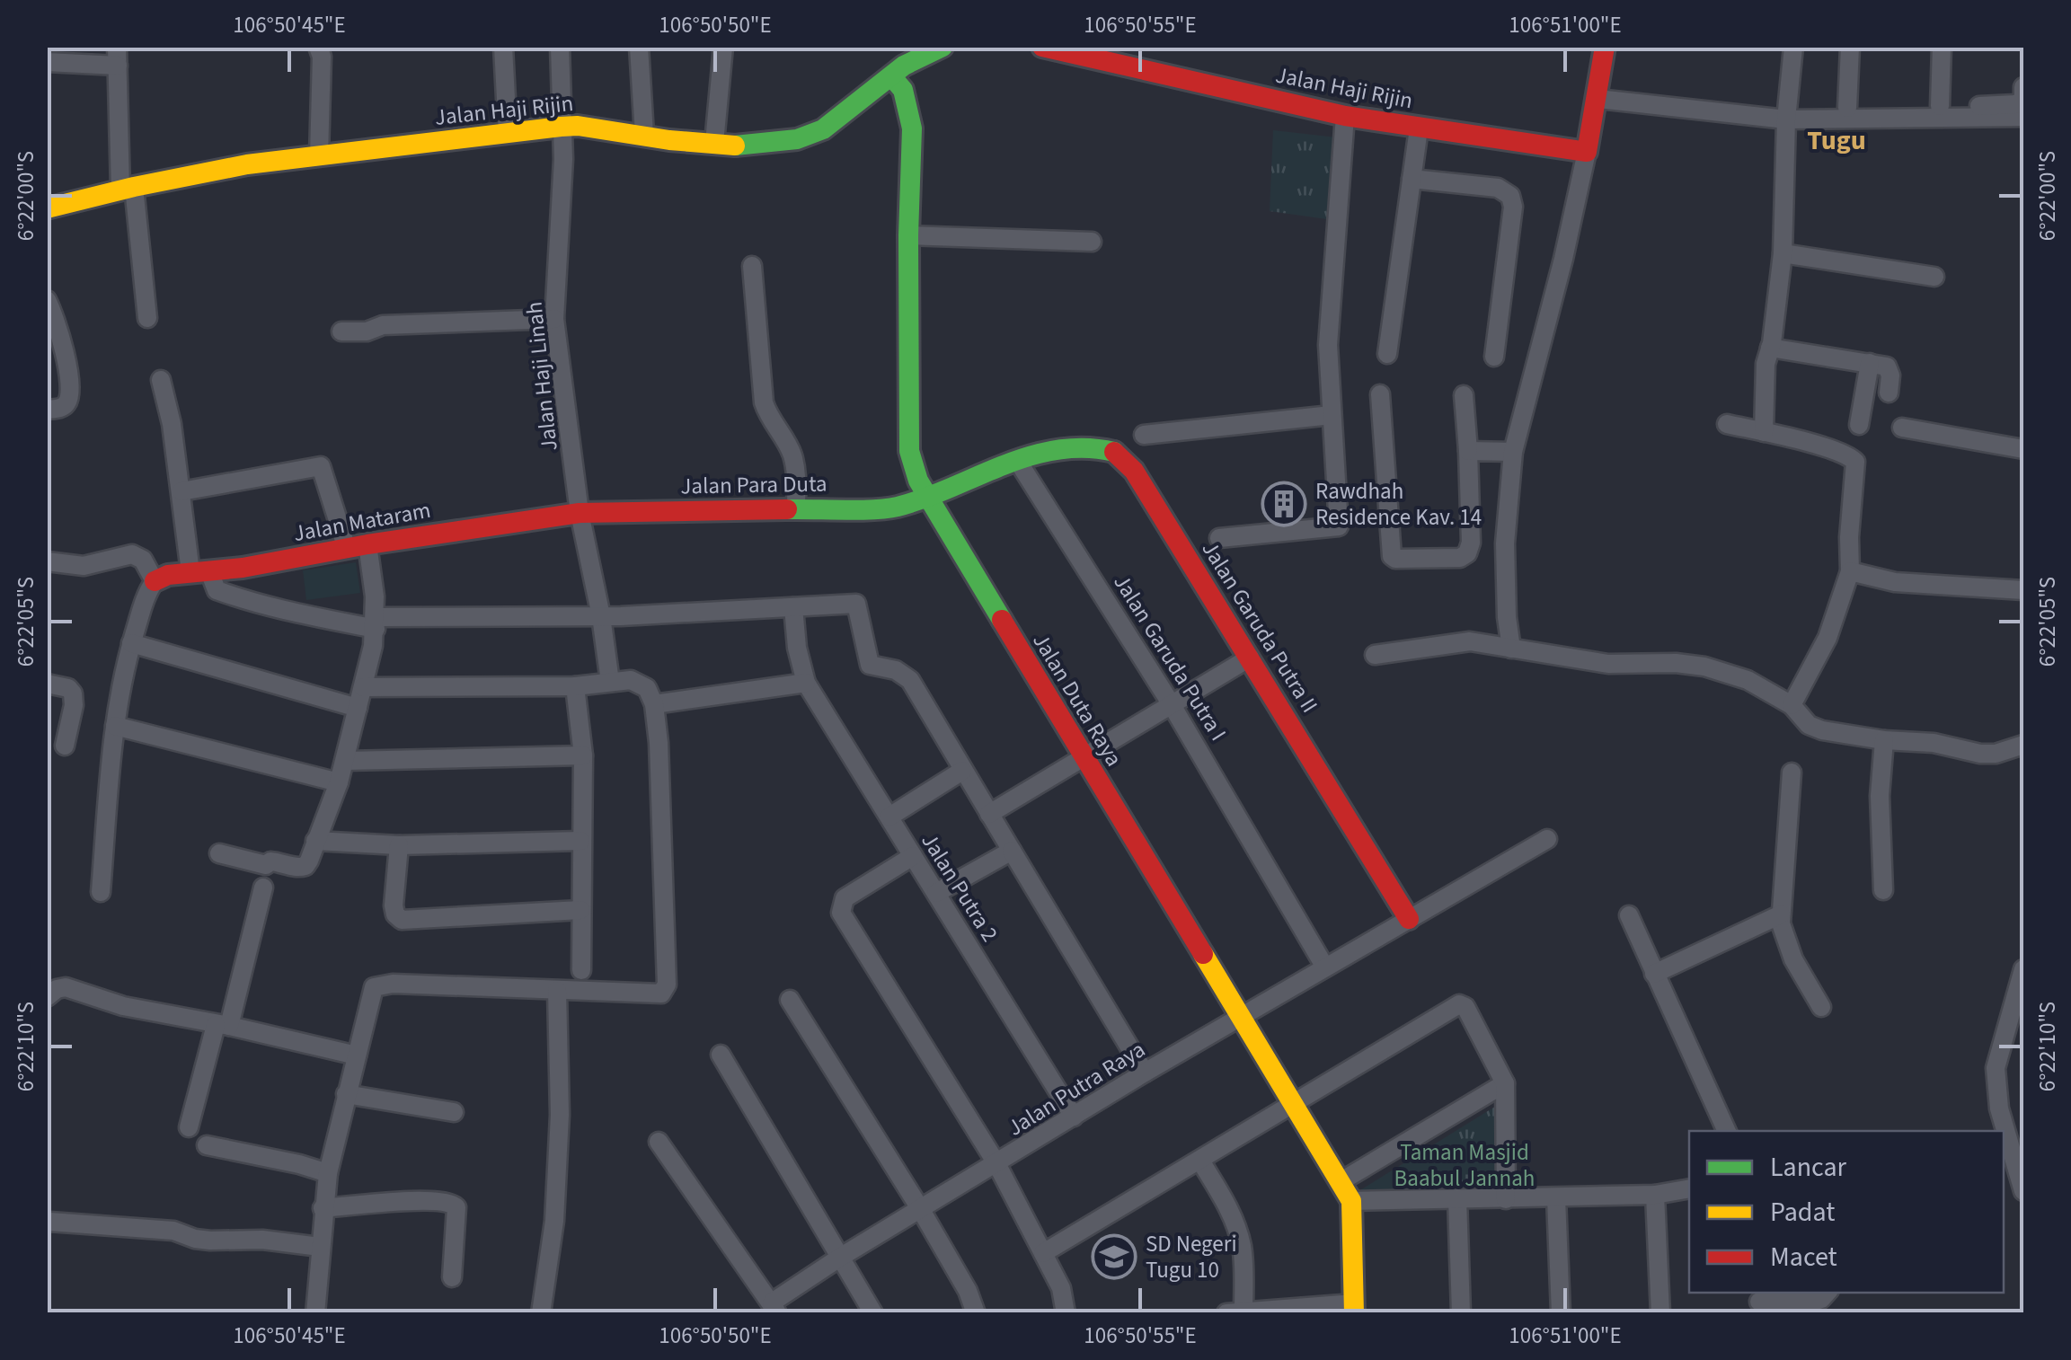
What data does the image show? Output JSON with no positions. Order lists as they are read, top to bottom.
{
  "streets": {
    "street": [
      "Jalan Haji Rijin",
      "Jalan Haji Linah",
      "Jalan Para Duta",
      "Jalan Mataram",
      "Jalan Garuda Putra II",
      "Jalan Garuda Putra I",
      "Jalan Duta Raya",
      "Jalan Putra 2",
      "Jalan Putra Raya"
    ]
  },
  "crossings": [
    ["Jalan Haji Rijin", "Jalan Haji Linah"],
    ["Jalan Haji Rijin", "Jalan Duta Raya"],
    ["Jalan Haji Linah", "Jalan Para Duta"],
    ["Jalan Haji Linah", "Jalan Mataram"],
    ["Jalan Para Duta", "Jalan Mataram"],
    ["Jalan Para Duta", "Jalan Duta Raya"],
    ["Jalan Garuda Putra II", "Jalan Garuda Putra I"],
    ["Jalan Garuda Putra II", "Jalan Putra Raya"],
    ["Jalan Garuda Putra I", "Jalan Putra Raya"],
    ["Jalan Duta Raya", "Jalan Putra Raya"],
    ["Jalan Putra 2", "Jalan Putra Raya"]
  ],
  "districts": ["Tugu"],
  "parks": ["Taman Masjid Baabul Jannah"],
  "places": {
    "building": ["Rawdhah Residence Kav. 14"],
    "school or university": ["SD Negeri Tugu 10"]
  },
  "legend": ["Lancar", "Padat", "Macet"],
  "coordinates": [
    "106°50'45\"E",
    "106°50'50\"E",
    "106°50'55\"E",
    "106°51'00\"E",
    "6°22'00\"S",
    "6°22'05\"S",
    "6°22'10\"S"
  ]
}
